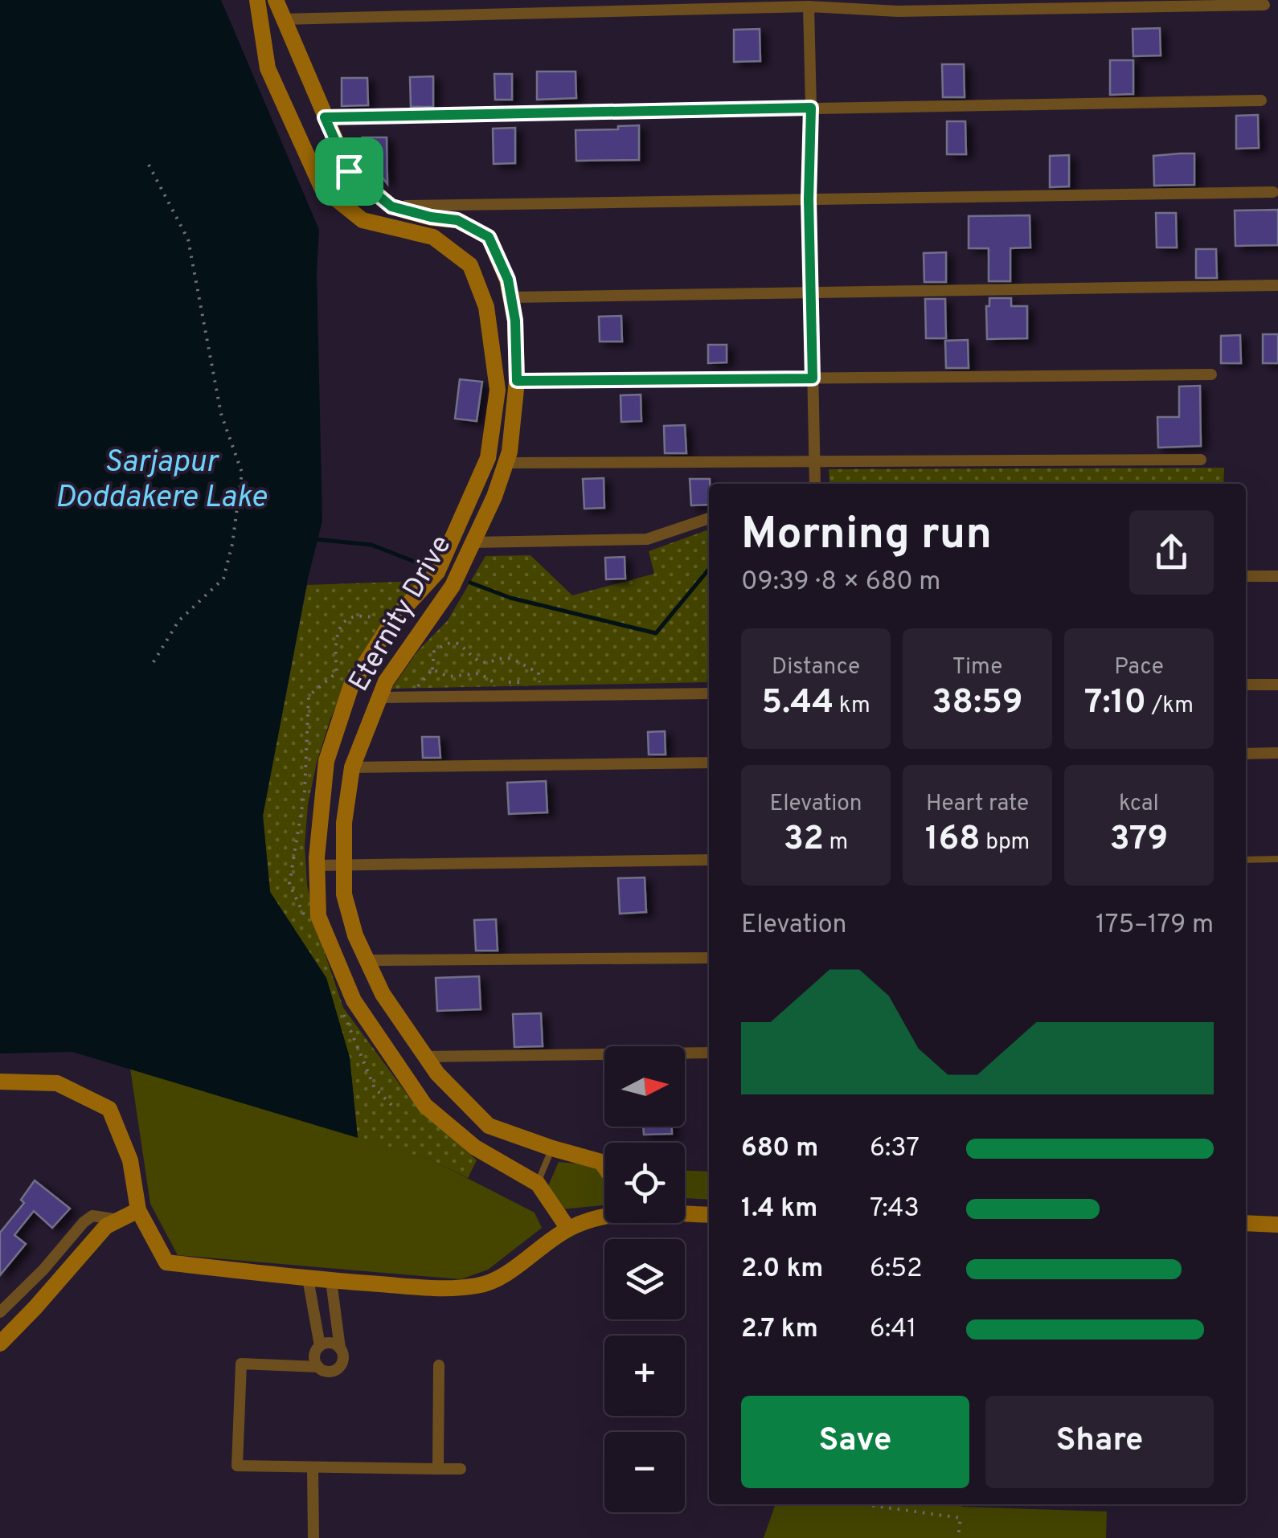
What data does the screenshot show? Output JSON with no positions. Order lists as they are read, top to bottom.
{
  "streets": {
    "street": ["Eternity Drive"]
  },
  "water": ["Sarjapur Doddakere Lake"],
  "north": "right",
  "page": {
    "heading": ["Morning run", "09:39 · 8 × 680 m"],
    "stats": [
      ["Distance", "5.44 km"],
      ["Time", "38:59"],
      ["Pace", "7:10 /km"],
      ["Elevation", "32 m"],
      ["Heart rate", "168 bpm"],
      ["kcal", "379"]
    ],
    "chart": ["Elevation", "175–179 m"],
    "map_buttons": ["+", "−"],
    "list": [
      {
        "name": "680 m",
        "note": "6:37"
      },
      {
        "name": "1.4 km",
        "note": "7:43"
      },
      {
        "name": "2.0 km",
        "note": "6:52"
      },
      {
        "name": "2.7 km",
        "note": "6:41"
      }
    ],
    "buttons": ["Save", "Share"]
  }
}
